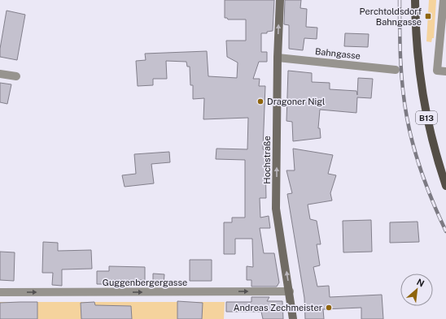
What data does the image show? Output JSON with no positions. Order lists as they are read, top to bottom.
{
  "streets": {
    "main road": ["B13", "Hochstraße"],
    "street": ["Bahngasse", "Guggenbergergasse"]
  },
  "crossings": [
    ["Bahngasse", "Hochstraße"],
    ["Hochstraße", "Guggenbergergasse"]
  ],
  "one_way": ["Hochstraße", "Guggenbergergasse"],
  "places": {
    "transit": ["Perchtoldsdorf Bahngasse"],
    "other": ["Dragoner Nigl", "Andreas Zechmeister"]
  },
  "north": "top right"
}
